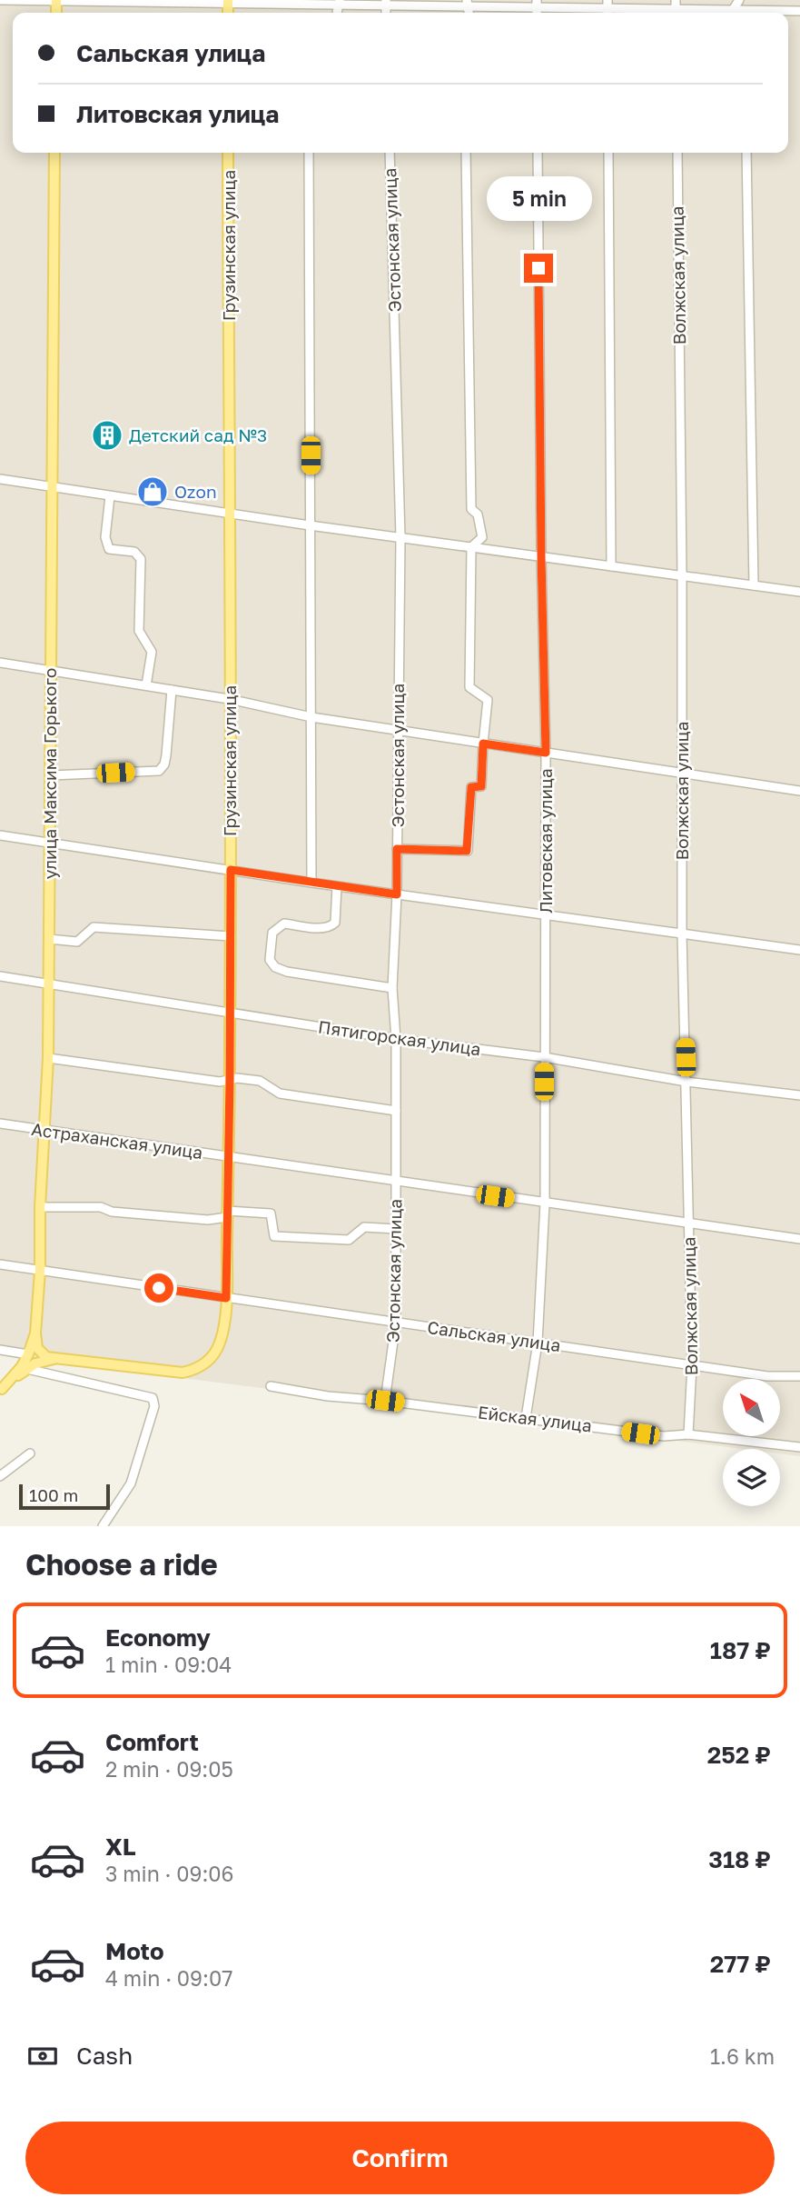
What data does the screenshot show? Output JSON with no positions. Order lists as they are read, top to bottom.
{
  "streets": {
    "main road": ["Грузинская улица", "улица Максима Горького"],
    "street": [
      "Эстонская улица",
      "Волжская улица",
      "Литовская улица",
      "Пятигорская улица",
      "Астраханская улица",
      "Сальская улица",
      "Ейская улица"
    ]
  },
  "crossings": [
    ["Эстонская улица", "Пятигорская улица"],
    ["Эстонская улица", "Астраханская улица"],
    ["Эстонская улица", "Сальская улица"],
    ["Эстонская улица", "Ейская улица"],
    ["Грузинская улица", "Пятигорская улица"],
    ["Грузинская улица", "Астраханская улица"],
    ["Грузинская улица", "Сальская улица"],
    ["Волжская улица", "Пятигорская улица"],
    ["Волжская улица", "Астраханская улица"],
    ["Волжская улица", "Сальская улица"],
    ["Волжская улица", "Ейская улица"],
    ["улица Максима Горького", "Пятигорская улица"],
    ["улица Максима Горького", "Астраханская улица"],
    ["улица Максима Горького", "Сальская улица"],
    ["Литовская улица", "Пятигорская улица"],
    ["Литовская улица", "Астраханская улица"],
    ["Литовская улица", "Сальская улица"],
    ["Литовская улица", "Ейская улица"]
  ],
  "places": {
    "building": ["Детский сад №3"],
    "shop": ["Ozon"]
  },
  "scale_bar": "100 m",
  "north": "top left",
  "page": {
    "banner": ["Сальская улица", "Литовская улица"],
    "bubble": "5 min",
    "scale": "100 m",
    "heading": "Choose a ride",
    "list": [
      {
        "name": "Economy",
        "note": "1 min · 09:04",
        "value": "187 ₽"
      },
      {
        "name": "Comfort",
        "note": "2 min · 09:05",
        "value": "252 ₽"
      },
      {
        "name": "XL",
        "note": "3 min · 09:06",
        "value": "318 ₽"
      },
      {
        "name": "Moto",
        "note": "4 min · 09:07",
        "value": "277 ₽"
      }
    ],
    "pay": ["Cash", "1.6 km"],
    "buttons": "Confirm"
  }
}
